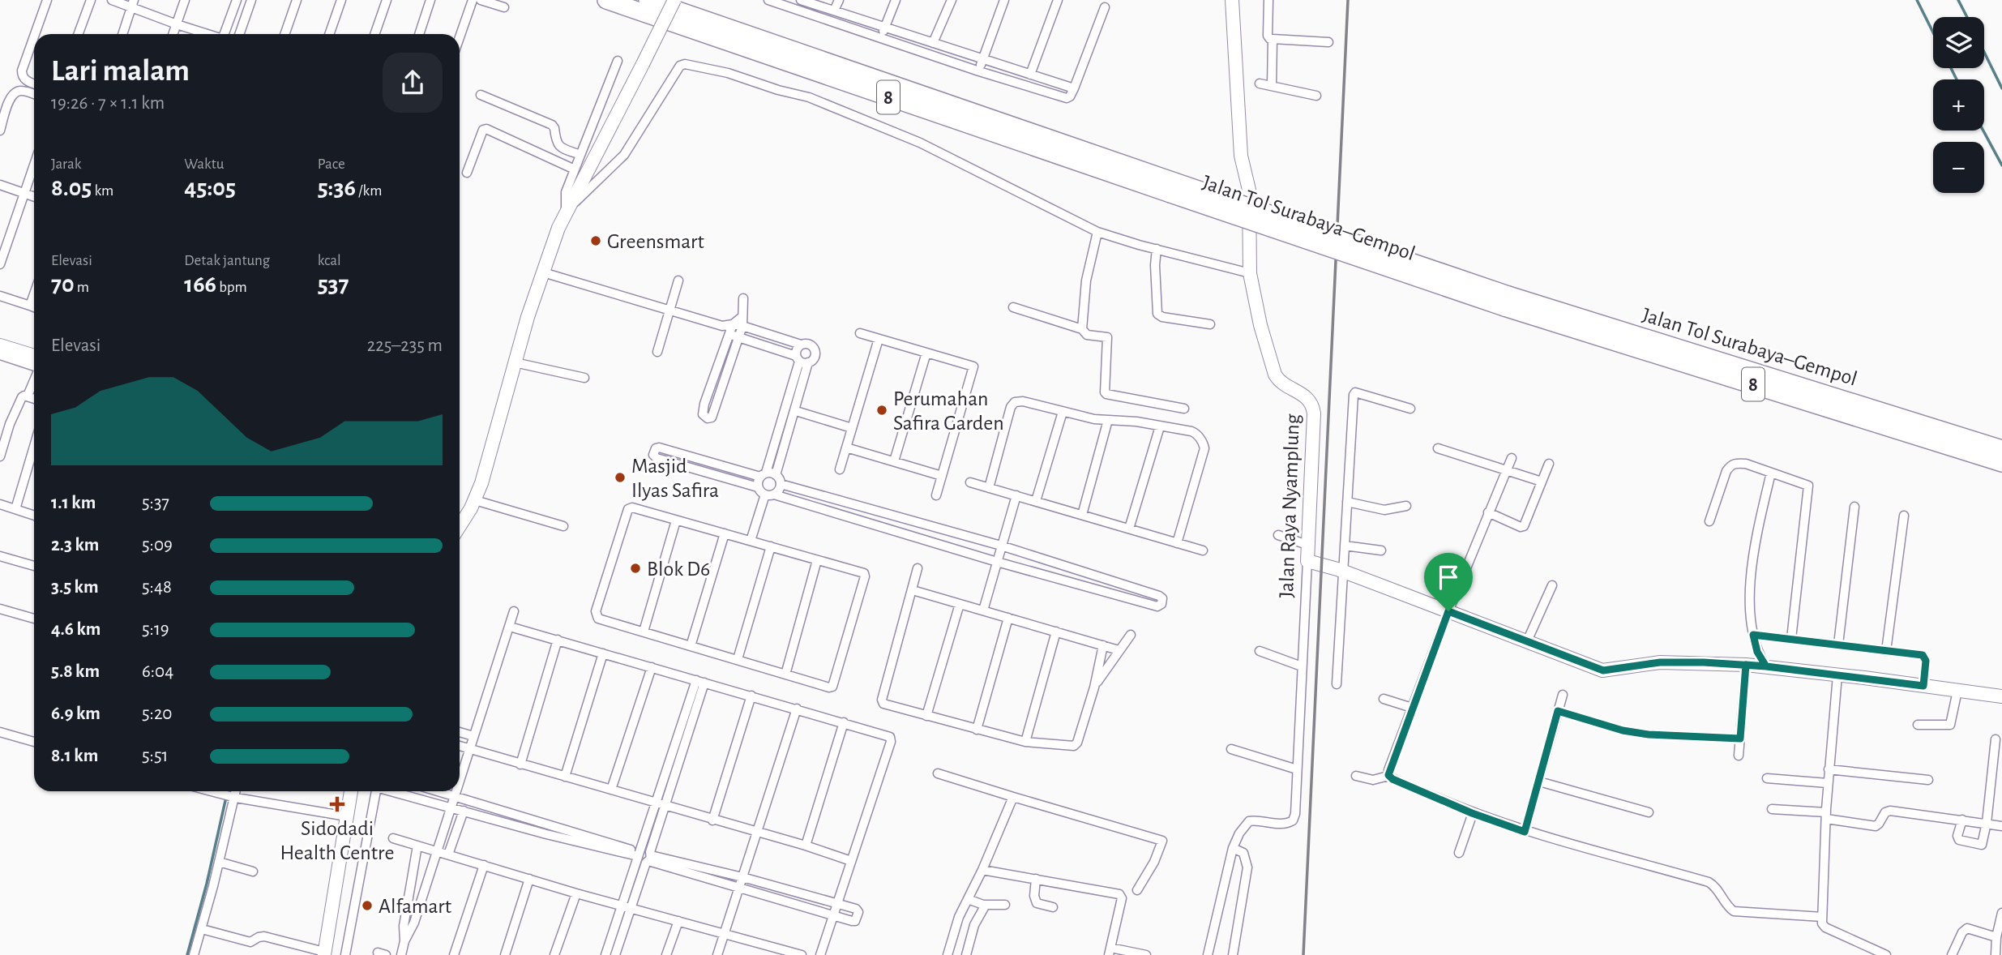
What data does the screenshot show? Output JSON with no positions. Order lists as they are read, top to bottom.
{
  "streets": {
    "highway": ["8", "Jalan Tol Surabaya–Gempol"],
    "street": ["Jalan Raya Nyamplung"]
  },
  "places": {
    "other": [
      "Greensmart",
      "Perumahan Safira Garden",
      "Masjid Ilyas Safira",
      "Blok D6",
      "Alfamart"
    ],
    "health": ["Sidodadi Health Centre"]
  },
  "page": {
    "map_buttons": ["+", "−"],
    "heading": ["Lari malam", "19:26 · 7 × 1.1 km"],
    "stats": [
      ["Jarak", "8.05 km"],
      ["Waktu", "45:05"],
      ["Pace", "5:36 /km"],
      ["Elevasi", "70 m"],
      ["Detak jantung", "166 bpm"],
      ["kcal", "537"]
    ],
    "chart": ["Elevasi", "225–235 m"],
    "list": [
      {
        "name": "1.1 km",
        "note": "5:37"
      },
      {
        "name": "2.3 km",
        "note": "5:09"
      },
      {
        "name": "3.5 km",
        "note": "5:48"
      },
      {
        "name": "4.6 km",
        "note": "5:19"
      },
      {
        "name": "5.8 km",
        "note": "6:04"
      },
      {
        "name": "6.9 km",
        "note": "5:20"
      },
      {
        "name": "8.1 km",
        "note": "5:51"
      }
    ]
  }
}
